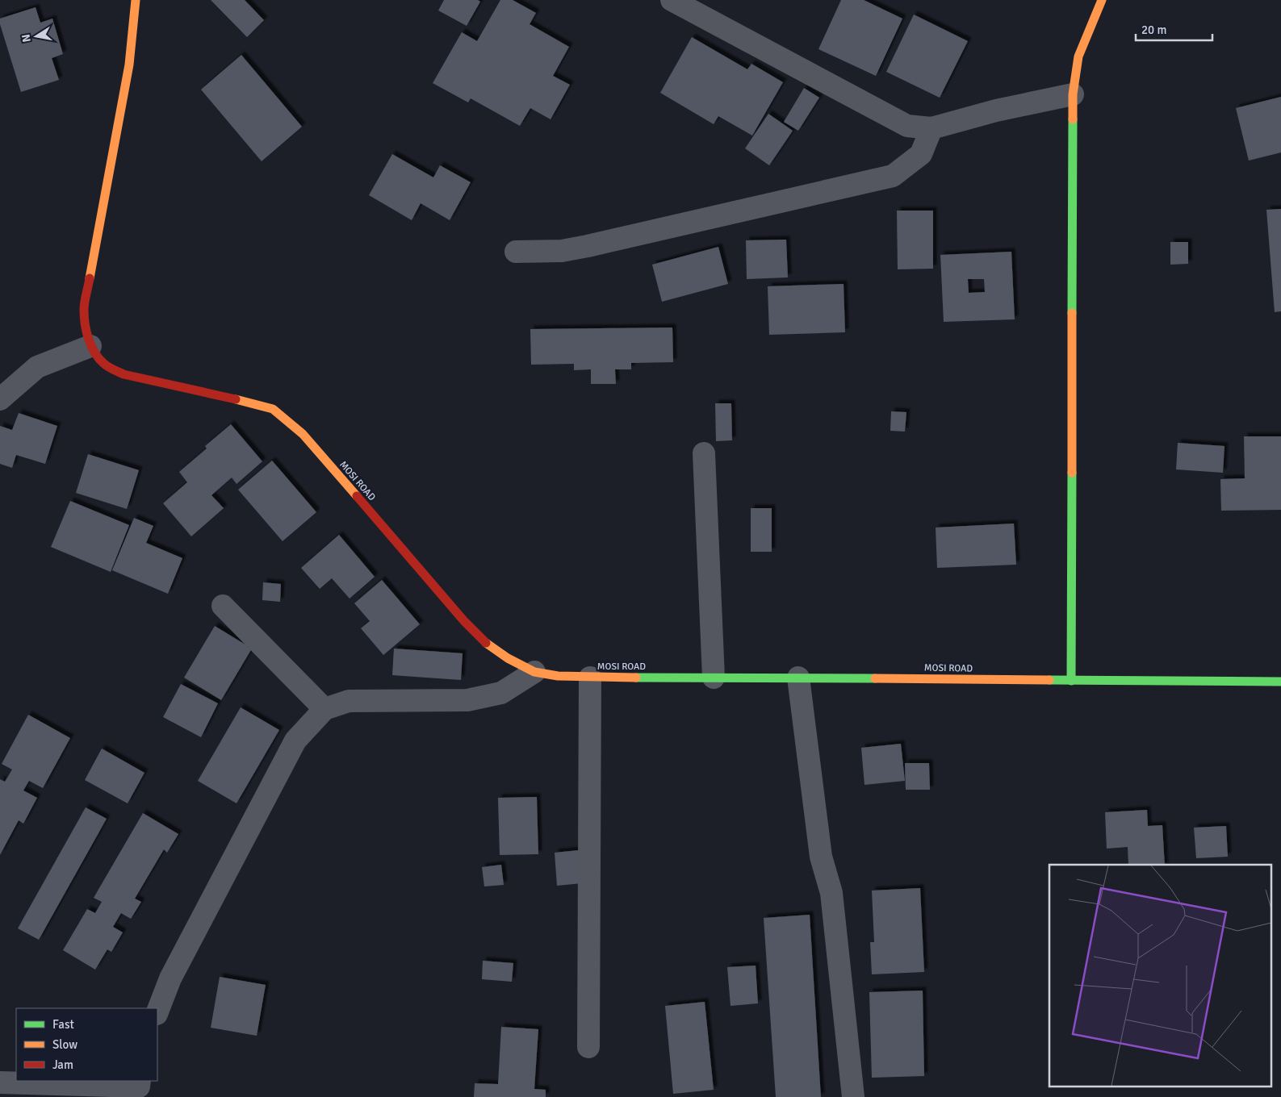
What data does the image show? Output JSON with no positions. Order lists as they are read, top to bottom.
{
  "streets": {
    "street": ["MOSI ROAD"]
  },
  "legend": ["Fast", "Slow", "Jam"],
  "scale_bar": "20 m",
  "north": "left"
}
